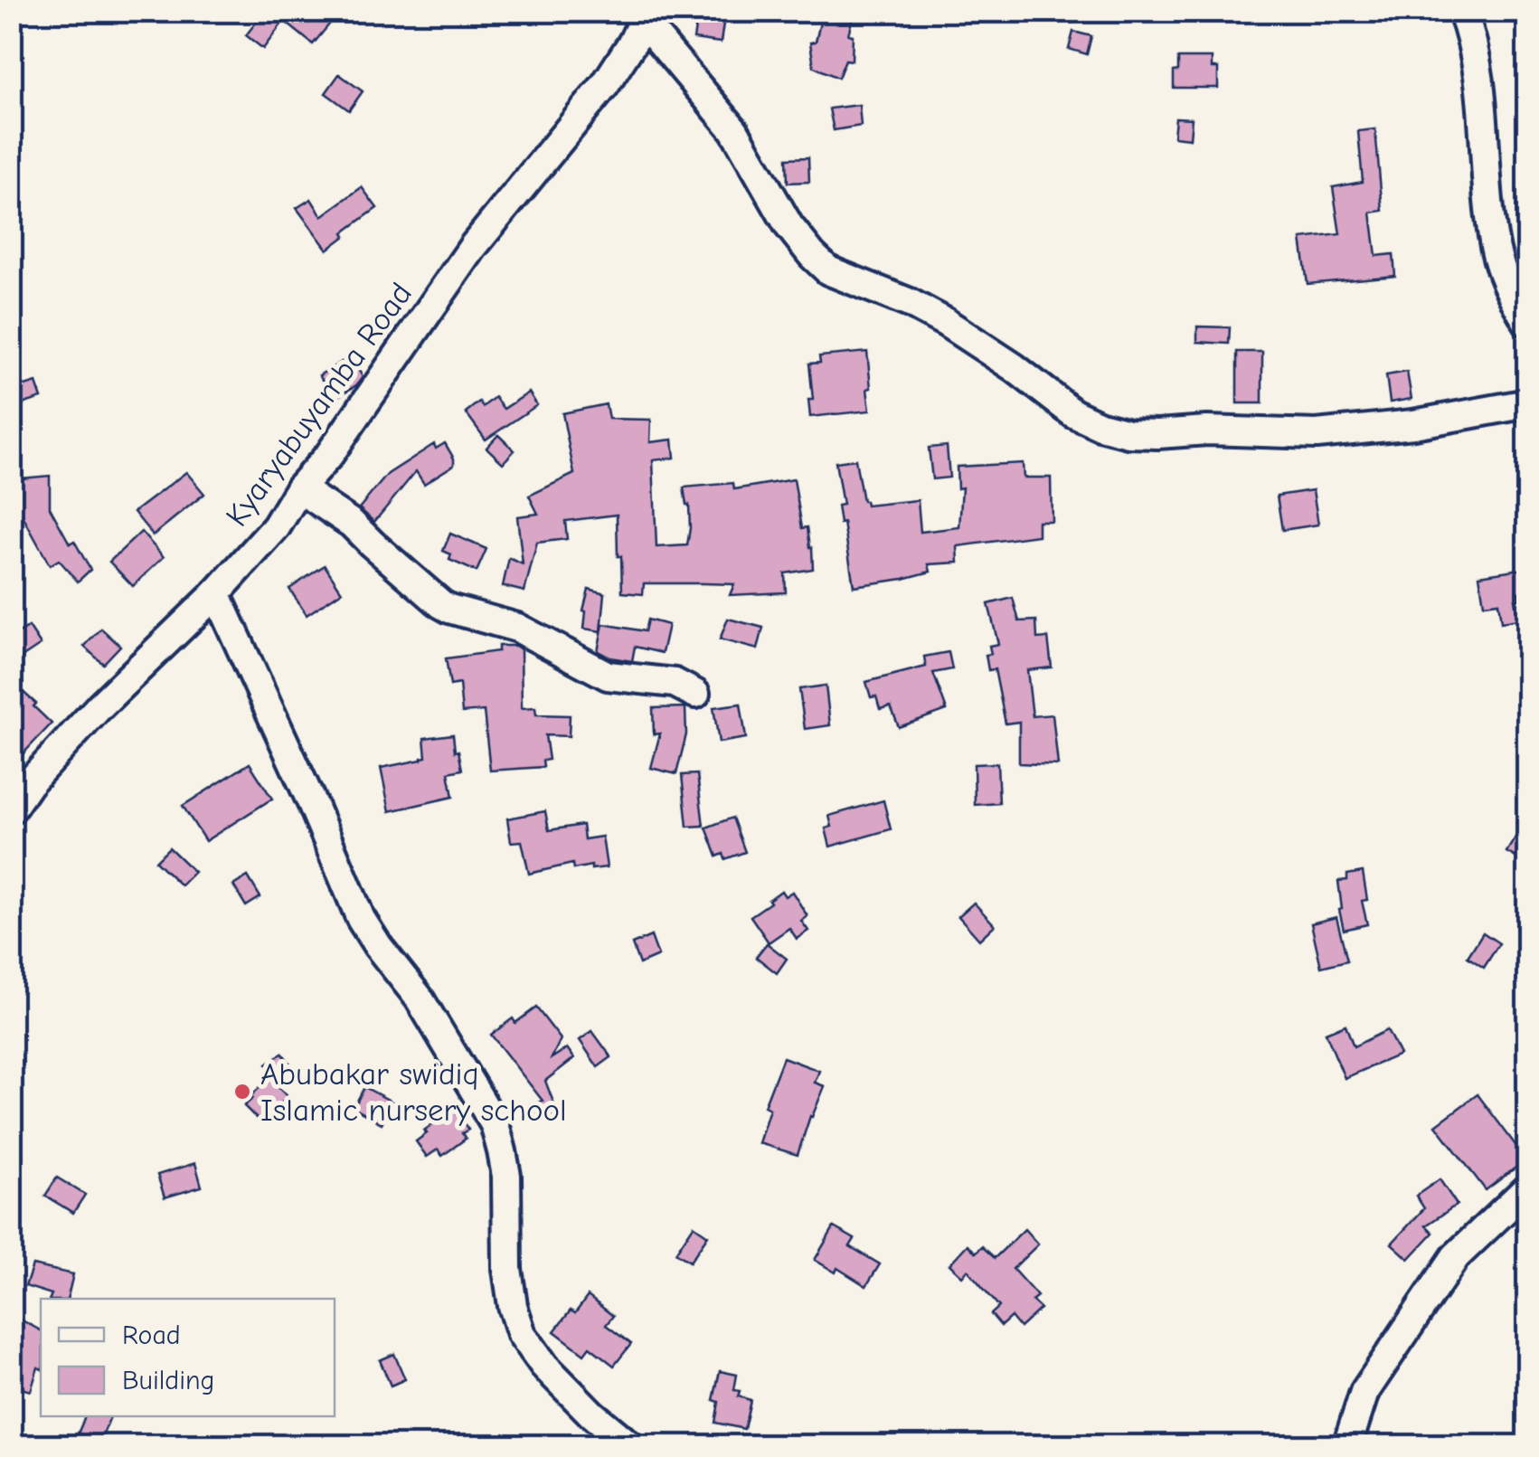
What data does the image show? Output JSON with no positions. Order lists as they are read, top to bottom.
{
  "streets": {
    "street": ["Kyaryabuyamba Road"]
  },
  "places": ["Abubakar swidiq Islamic nursery school"],
  "legend": ["Road", "Building"]
}
